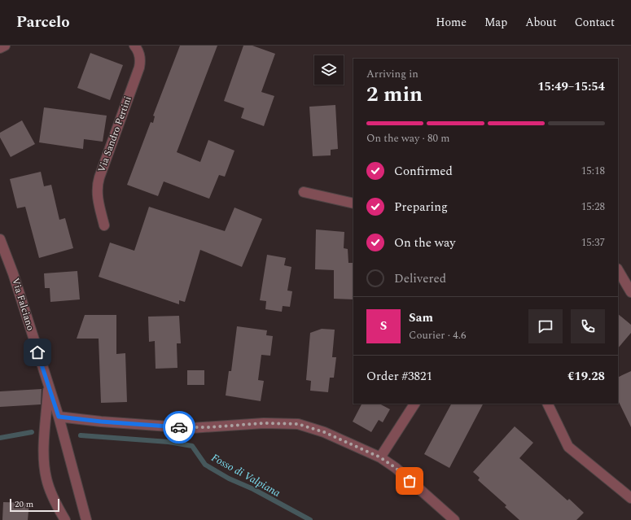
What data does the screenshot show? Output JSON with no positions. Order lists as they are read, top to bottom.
{
  "streets": {
    "street": ["Via Sandro Pertini", "Via Falciano"]
  },
  "water": ["Fosso di Valpiana"],
  "scale_bar": "20 m",
  "page": {
    "header": "Parcelo",
    "nav": [
      "Home",
      "Map",
      "About",
      "Contact"
    ],
    "heading": ["2 min", "Arriving in", "15:49–15:54"],
    "panel": [
      "Sam",
      "Courier · 4.6",
      "Order #3821",
      "€19.28"
    ],
    "bar": "On the way · 80 m",
    "list": [
      ["Confirmed", "15:18"],
      ["Preparing", "15:28"],
      ["On the way", "15:37"],
      "Delivered"
    ],
    "round": "S",
    "scale": "20 m"
  }
}
